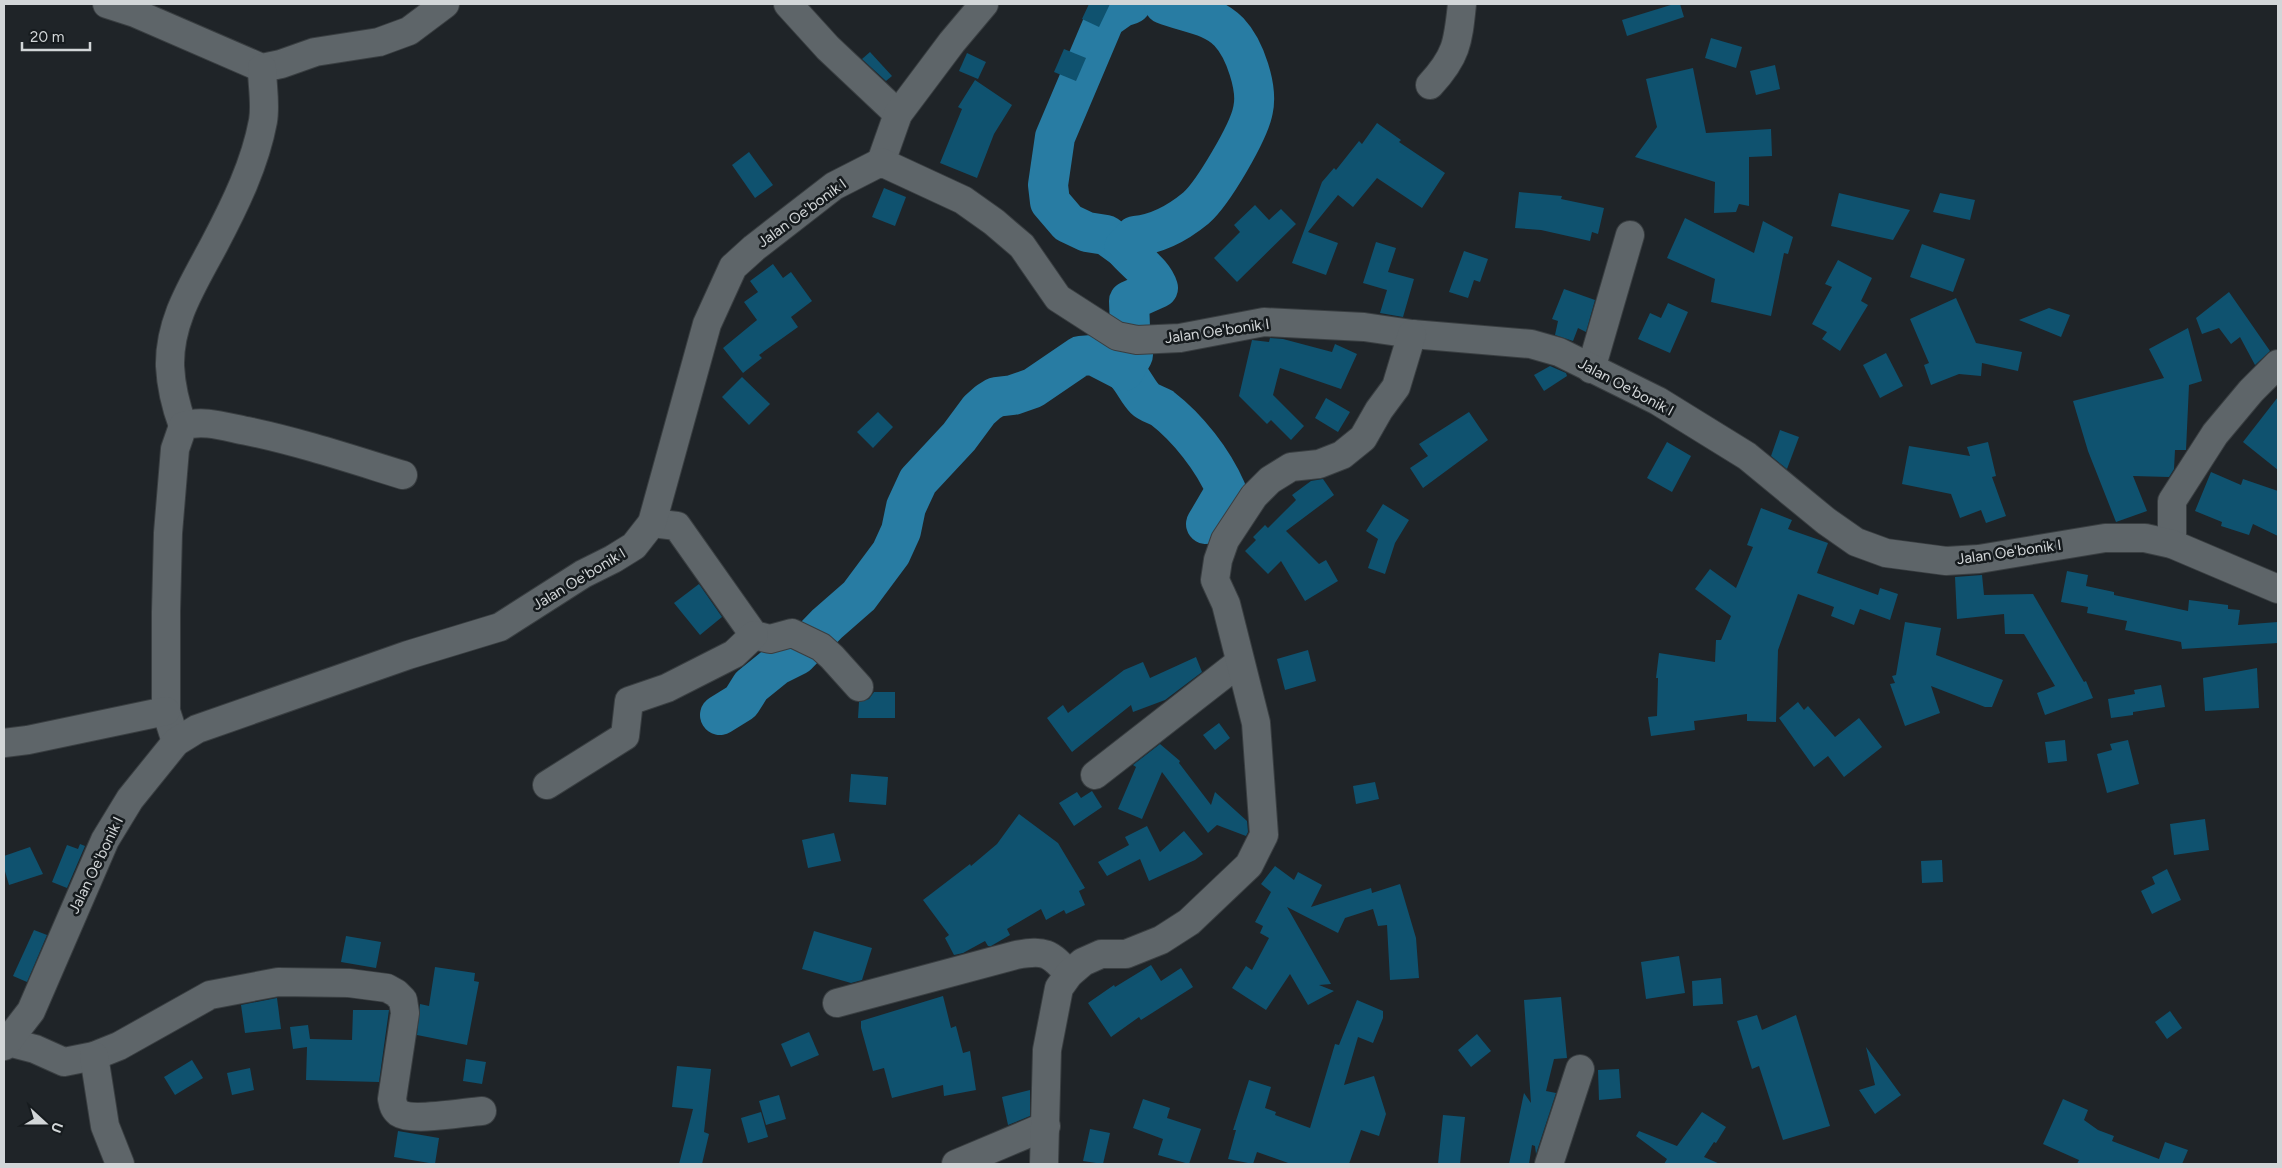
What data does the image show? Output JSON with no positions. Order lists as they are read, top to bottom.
{
  "streets": {
    "street": ["Jalan Oe'bonik I"]
  },
  "scale_bar": "20 m",
  "north": "right"
}
